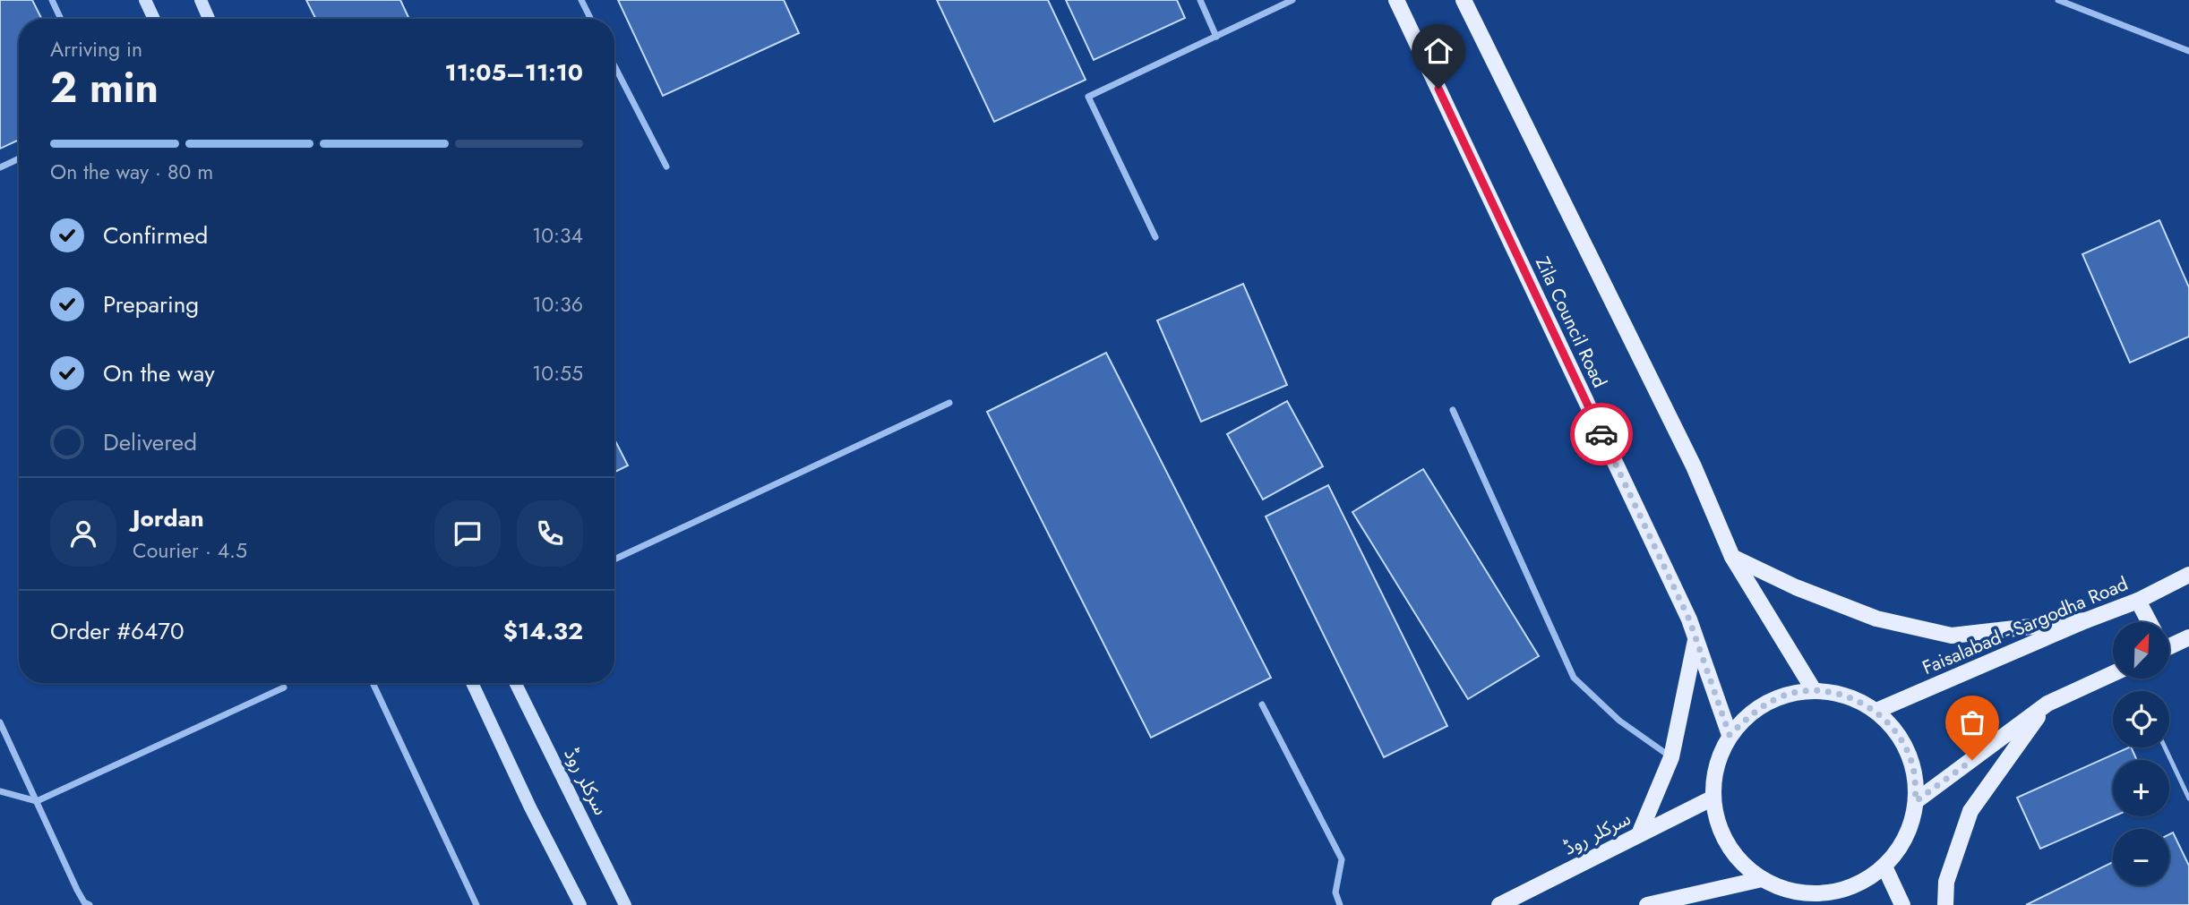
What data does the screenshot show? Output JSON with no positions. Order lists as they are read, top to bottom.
{
  "streets": {
    "main road": ["Zila Council Road", "Faisalabad - Sargodha Road", "سرکلر روڈ"]
  },
  "crossings": [
    ["Zila Council Road", "Faisalabad - Sargodha Road"],
    ["Zila Council Road", "سرکلر روڈ"],
    ["Faisalabad - Sargodha Road", "سرکلر روڈ"]
  ],
  "north": "top right",
  "page": {
    "heading": ["2 min", "Arriving in", "11:05–11:10"],
    "panel": [
      "Jordan",
      "Courier · 4.5",
      "Order #6470",
      "$14.32"
    ],
    "bar": "On the way · 80 m",
    "list": [
      ["Confirmed", "10:34"],
      ["Preparing", "10:36"],
      ["On the way", "10:55"],
      "Delivered"
    ],
    "map_buttons": ["+", "−"]
  }
}
